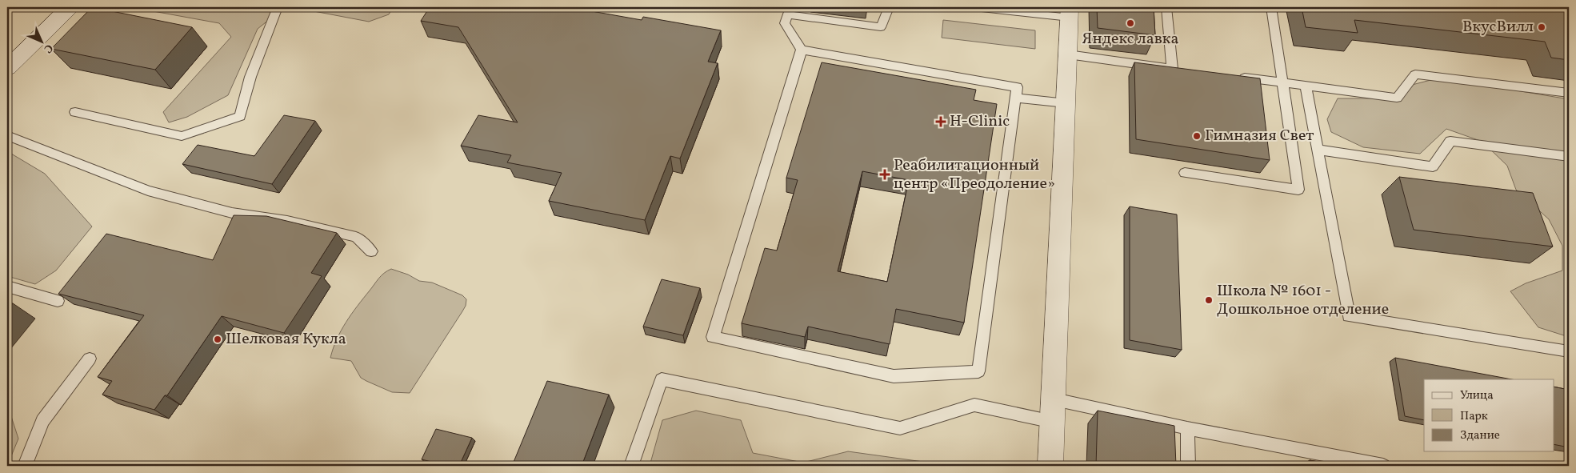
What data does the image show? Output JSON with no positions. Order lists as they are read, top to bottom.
{
  "places": {
    "other": [
      "Яндекс лавка",
      "ВкусВилл",
      "Гимназия Свет",
      "Школа № 1601 - Дошкольное отделение",
      "Шелковая Кукла"
    ],
    "health": ["H-Clinic", "Реабилитационный центр «Преодоление»"]
  },
  "legend": ["Улица", "Парк", "Здание"],
  "north": "bottom right"
}
